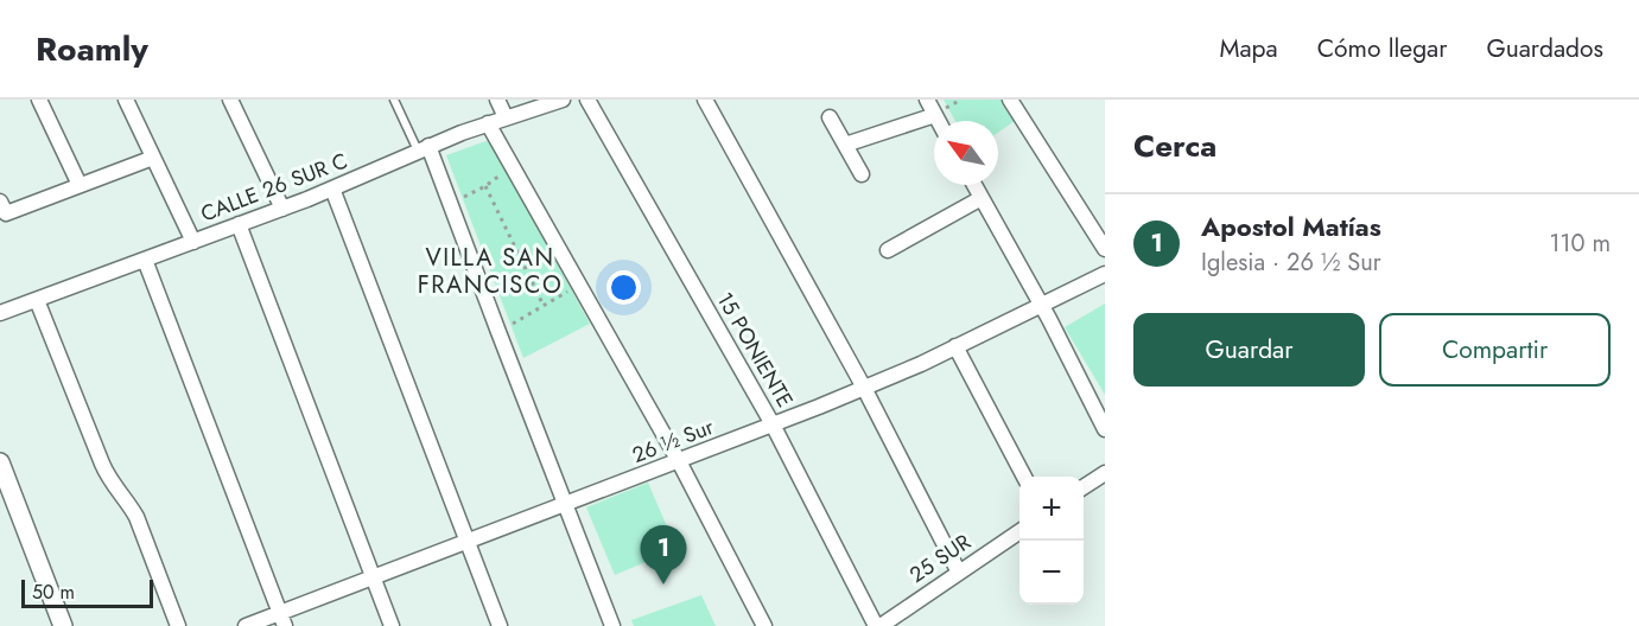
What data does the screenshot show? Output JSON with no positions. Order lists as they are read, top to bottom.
{
  "streets": {
    "street": [
      "CALLE 26 SUR C",
      "15 PONIENTE",
      "26 ½ Sur",
      "25 SUR"
    ]
  },
  "crossings": [
    ["15 PONIENTE", "26 ½ Sur"],
    ["15 PONIENTE", "25 SUR"]
  ],
  "districts": ["VILLA SAN FRANCISCO"],
  "scale_bar": "50 m",
  "north": "top left",
  "page": {
    "header": "Roamly",
    "nav": ["Mapa", "Cómo llegar", "Guardados"],
    "heading": "Cerca",
    "list": [
      {
        "mark": "1",
        "name": "Apostol Matías",
        "note": "Iglesia · 26 ½ Sur",
        "value": "110 m"
      }
    ],
    "buttons": ["Guardar", "Compartir"],
    "map_buttons": ["+", "−"],
    "pins": "1",
    "scale": "50 m"
  }
}
